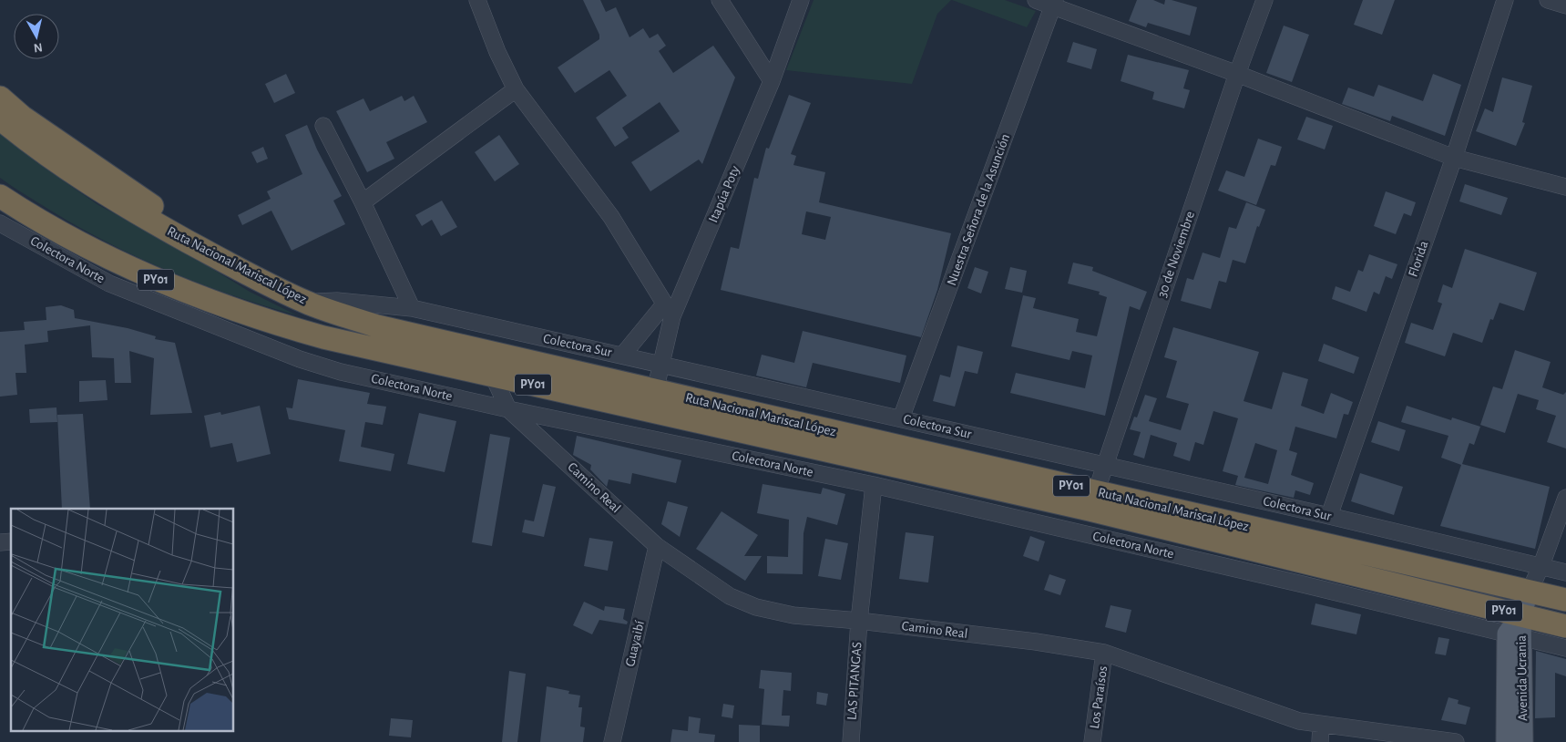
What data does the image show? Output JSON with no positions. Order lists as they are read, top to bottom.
{
  "streets": {
    "highway": ["Ruta Nacional Mariscal López", "PY01"],
    "main road": ["Avenida Ucrania"],
    "street": [
      "Itapúa Poty",
      "Nuestra Señora de la Asunción",
      "30 de Noviembre",
      "Florida",
      "Colectora Norte",
      "Colectora Sur",
      "Camino Real",
      "Guayaibí",
      "LAS PITANGAS",
      "Los Paraísos"
    ]
  },
  "crossings": [
    ["Itapúa Poty", "Ruta Nacional Mariscal López"],
    ["Itapúa Poty", "Colectora Sur"],
    ["Nuestra Señora de la Asunción", "Colectora Sur"],
    ["30 de Noviembre", "Ruta Nacional Mariscal López"],
    ["30 de Noviembre", "Colectora Sur"],
    ["Florida", "Colectora Sur"],
    ["Colectora Norte", "Ruta Nacional Mariscal López"],
    ["Colectora Norte", "Camino Real"],
    ["Colectora Norte", "Avenida Ucrania"],
    ["Colectora Norte", "LAS PITANGAS"],
    ["Ruta Nacional Mariscal López", "Colectora Sur"],
    ["Ruta Nacional Mariscal López", "Camino Real"],
    ["Ruta Nacional Mariscal López", "Avenida Ucrania"],
    ["Colectora Sur", "Avenida Ucrania"],
    ["Camino Real", "Guayaibí"],
    ["Camino Real", "LAS PITANGAS"],
    ["Camino Real", "Los Paraísos"]
  ],
  "north": "bottom"
}
